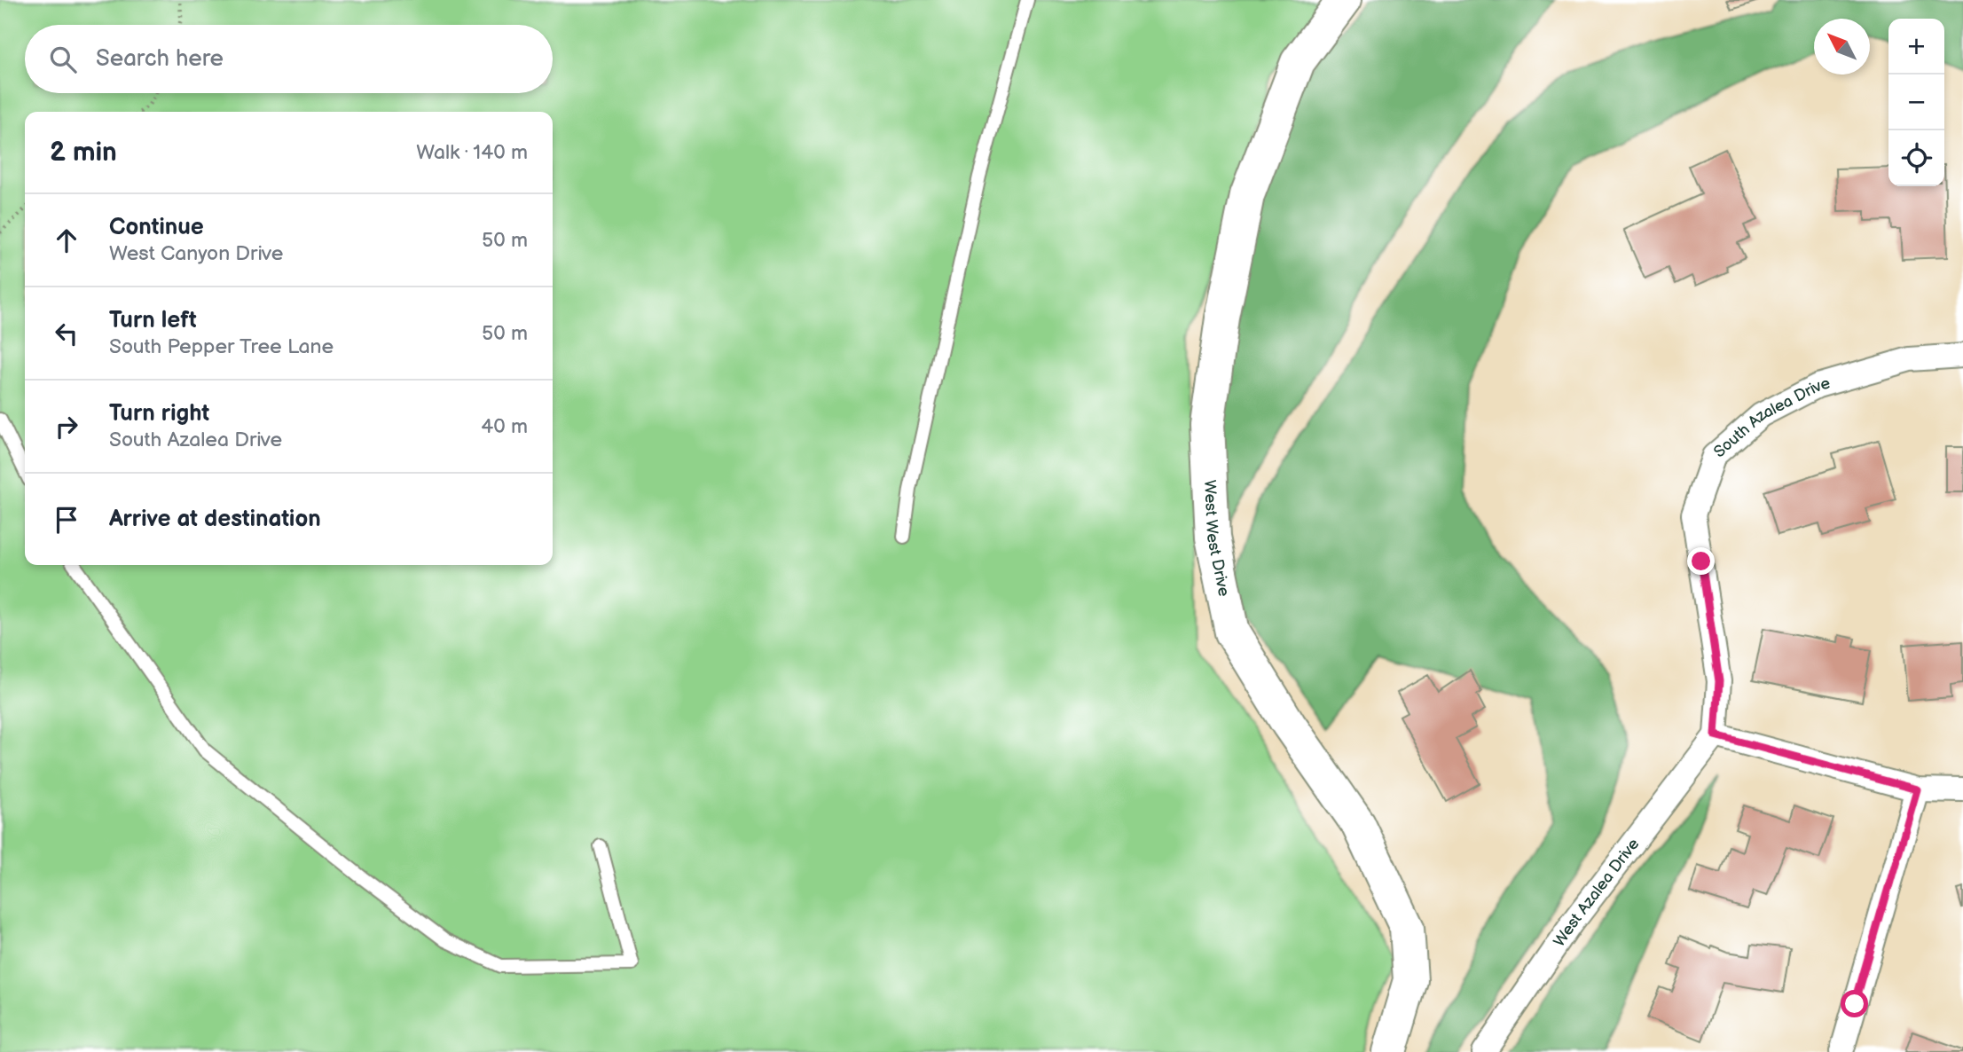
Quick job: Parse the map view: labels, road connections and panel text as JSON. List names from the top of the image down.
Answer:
{
  "streets": {
    "street": ["South Azalea Drive", "West West Drive", "West Azalea Drive"]
  },
  "crossings": [
    ["South Azalea Drive", "West Azalea Drive"]
  ],
  "north": "top left",
  "page": {
    "map_buttons": ["+", "−"],
    "search": "Search here",
    "heading": ["2 min", "Walk · 140 m"],
    "list": [
      ["Continue", "West Canyon Drive", "50 m"],
      ["Turn left", "South Pepper Tree Lane", "50 m"],
      ["Turn right", "South Azalea Drive", "40 m"],
      "Arrive at destination"
    ]
  }
}
